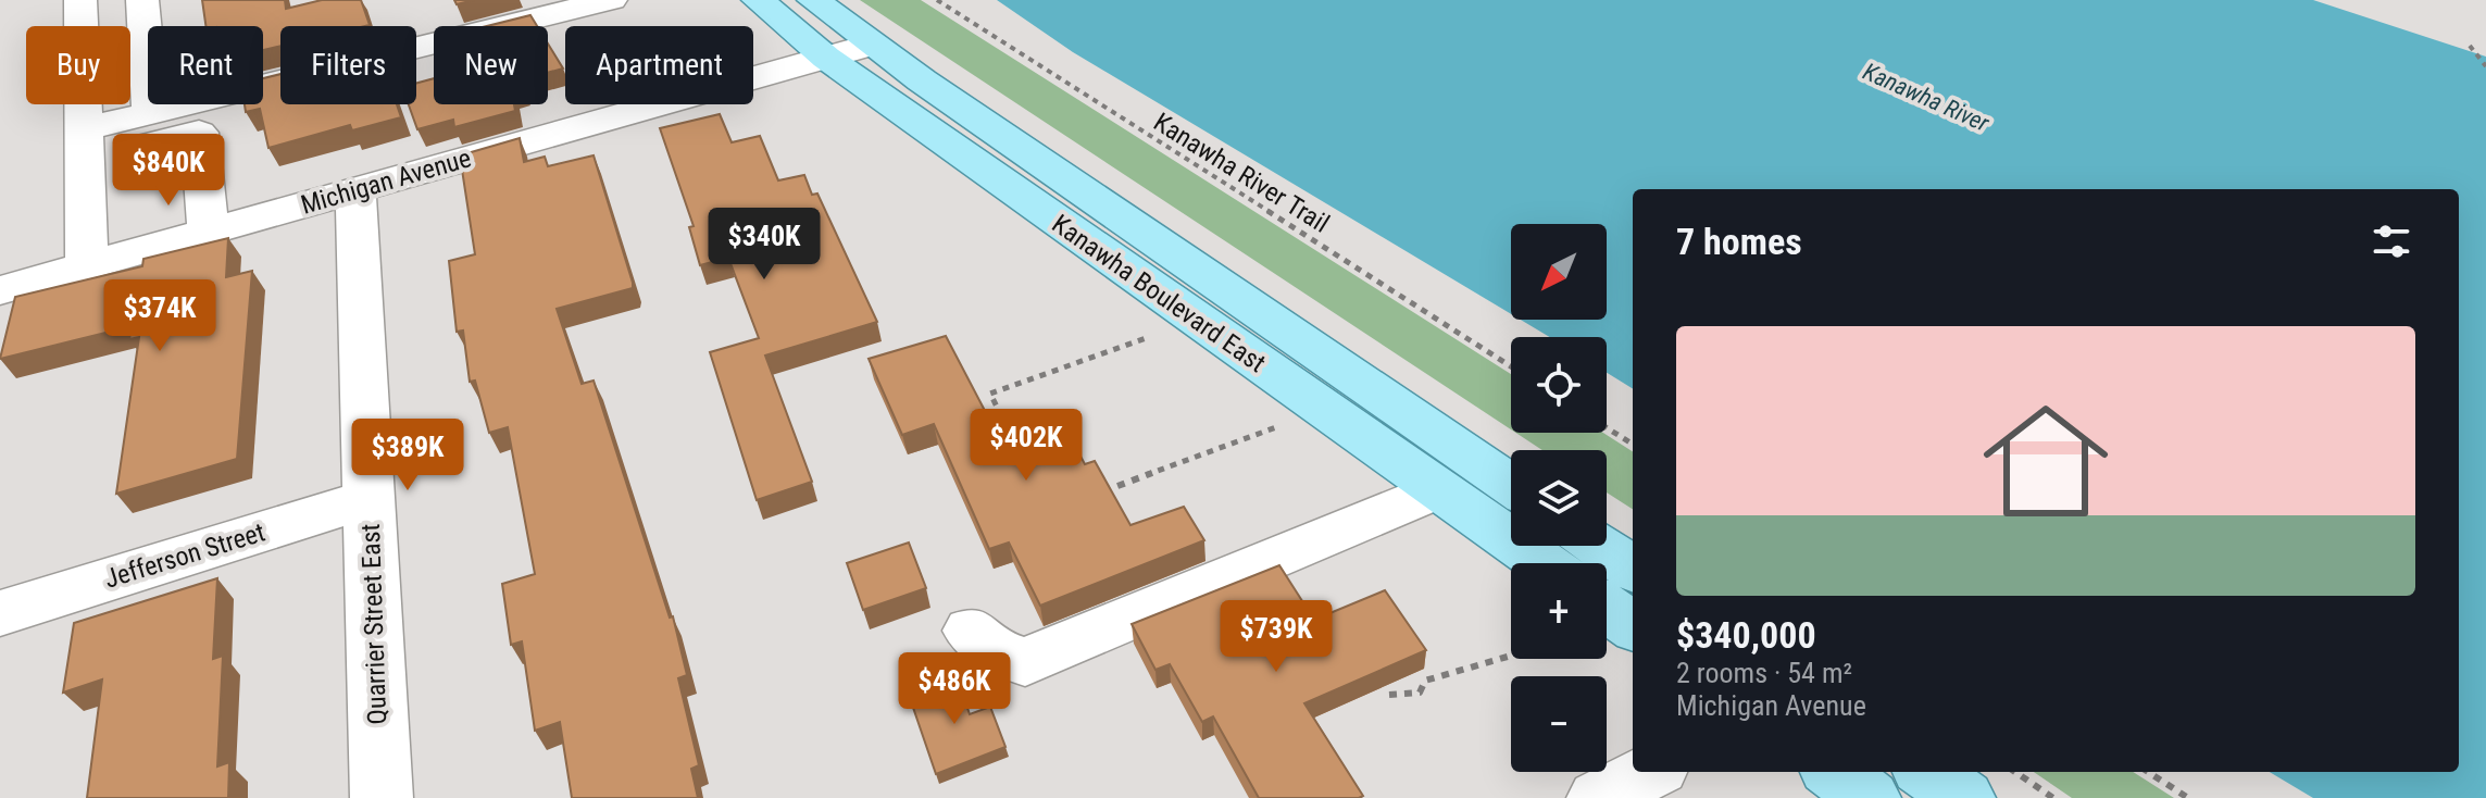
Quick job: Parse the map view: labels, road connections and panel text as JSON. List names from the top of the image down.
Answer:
{
  "streets": {
    "main road": ["Kanawha Boulevard East"],
    "street": ["Michigan Avenue", "Jefferson Street", "Quarrier Street East"],
    "path": ["Kanawha River Trail"]
  },
  "crossings": [
    ["Michigan Avenue", "Kanawha Boulevard East"],
    ["Michigan Avenue", "Quarrier Street East"],
    ["Jefferson Street", "Quarrier Street East"]
  ],
  "water": ["Kanawha River"],
  "north": "bottom left",
  "page": {
    "chip": [
      "Buy",
      "Rent",
      "Filters",
      "New",
      "Apartment"
    ],
    "price": [
      "$840K",
      "$340K",
      "$374K",
      "$402K",
      "$389K",
      "$739K",
      "$486K"
    ],
    "heading": "7 homes",
    "map_buttons": ["+", "−"],
    "list": [
      {
        "name": "$340,000",
        "note": "2 rooms · 54 m² · Michigan Avenue"
      }
    ]
  }
}
